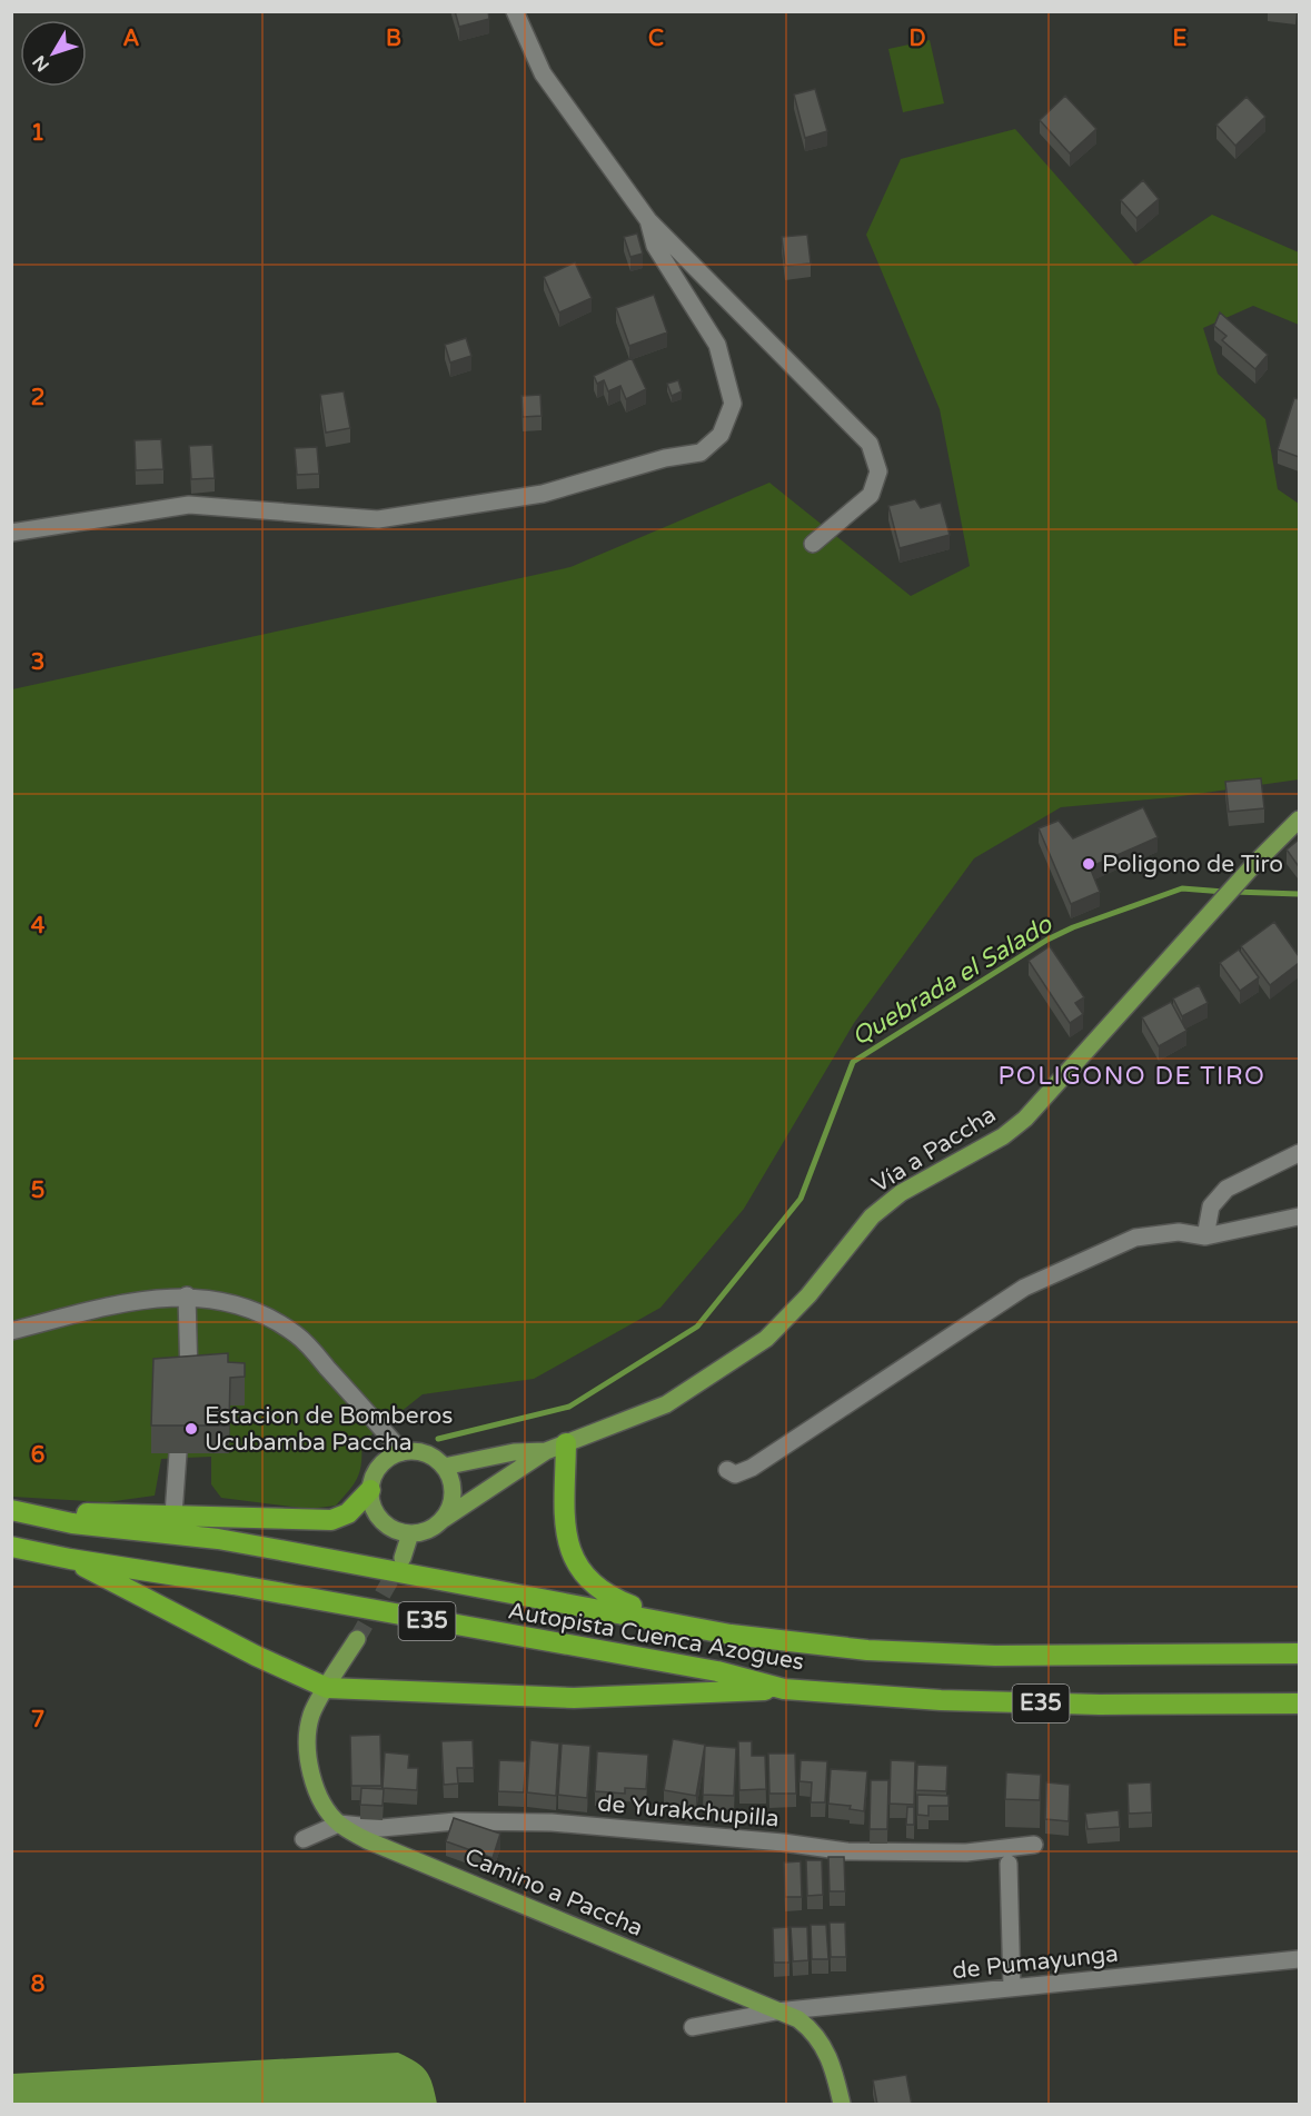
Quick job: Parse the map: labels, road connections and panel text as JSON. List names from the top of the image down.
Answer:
{
  "streets": {
    "highway": ["E35", "Autopista Cuenca Azogues"],
    "main road": ["Vía a Paccha", "Camino a Paccha"],
    "street": ["de Yurakchupilla", "de Pumayunga"]
  },
  "crossings": [
    ["de Yurakchupilla", "Camino a Paccha"],
    ["Camino a Paccha", "de Pumayunga"]
  ],
  "districts": ["POLIGONO DE TIRO"],
  "water": ["Quebrada el Salado"],
  "places": ["Poligono de Tiro", "Estacion de Bomberos Ucubamba Paccha"],
  "north": "bottom left",
  "grid": {
    "columns": [
      "A",
      "B",
      "C",
      "D",
      "E"
    ],
    "rows": [
      "1",
      "2",
      "3",
      "4",
      "5",
      "6",
      "7",
      "8"
    ]
  }
}
